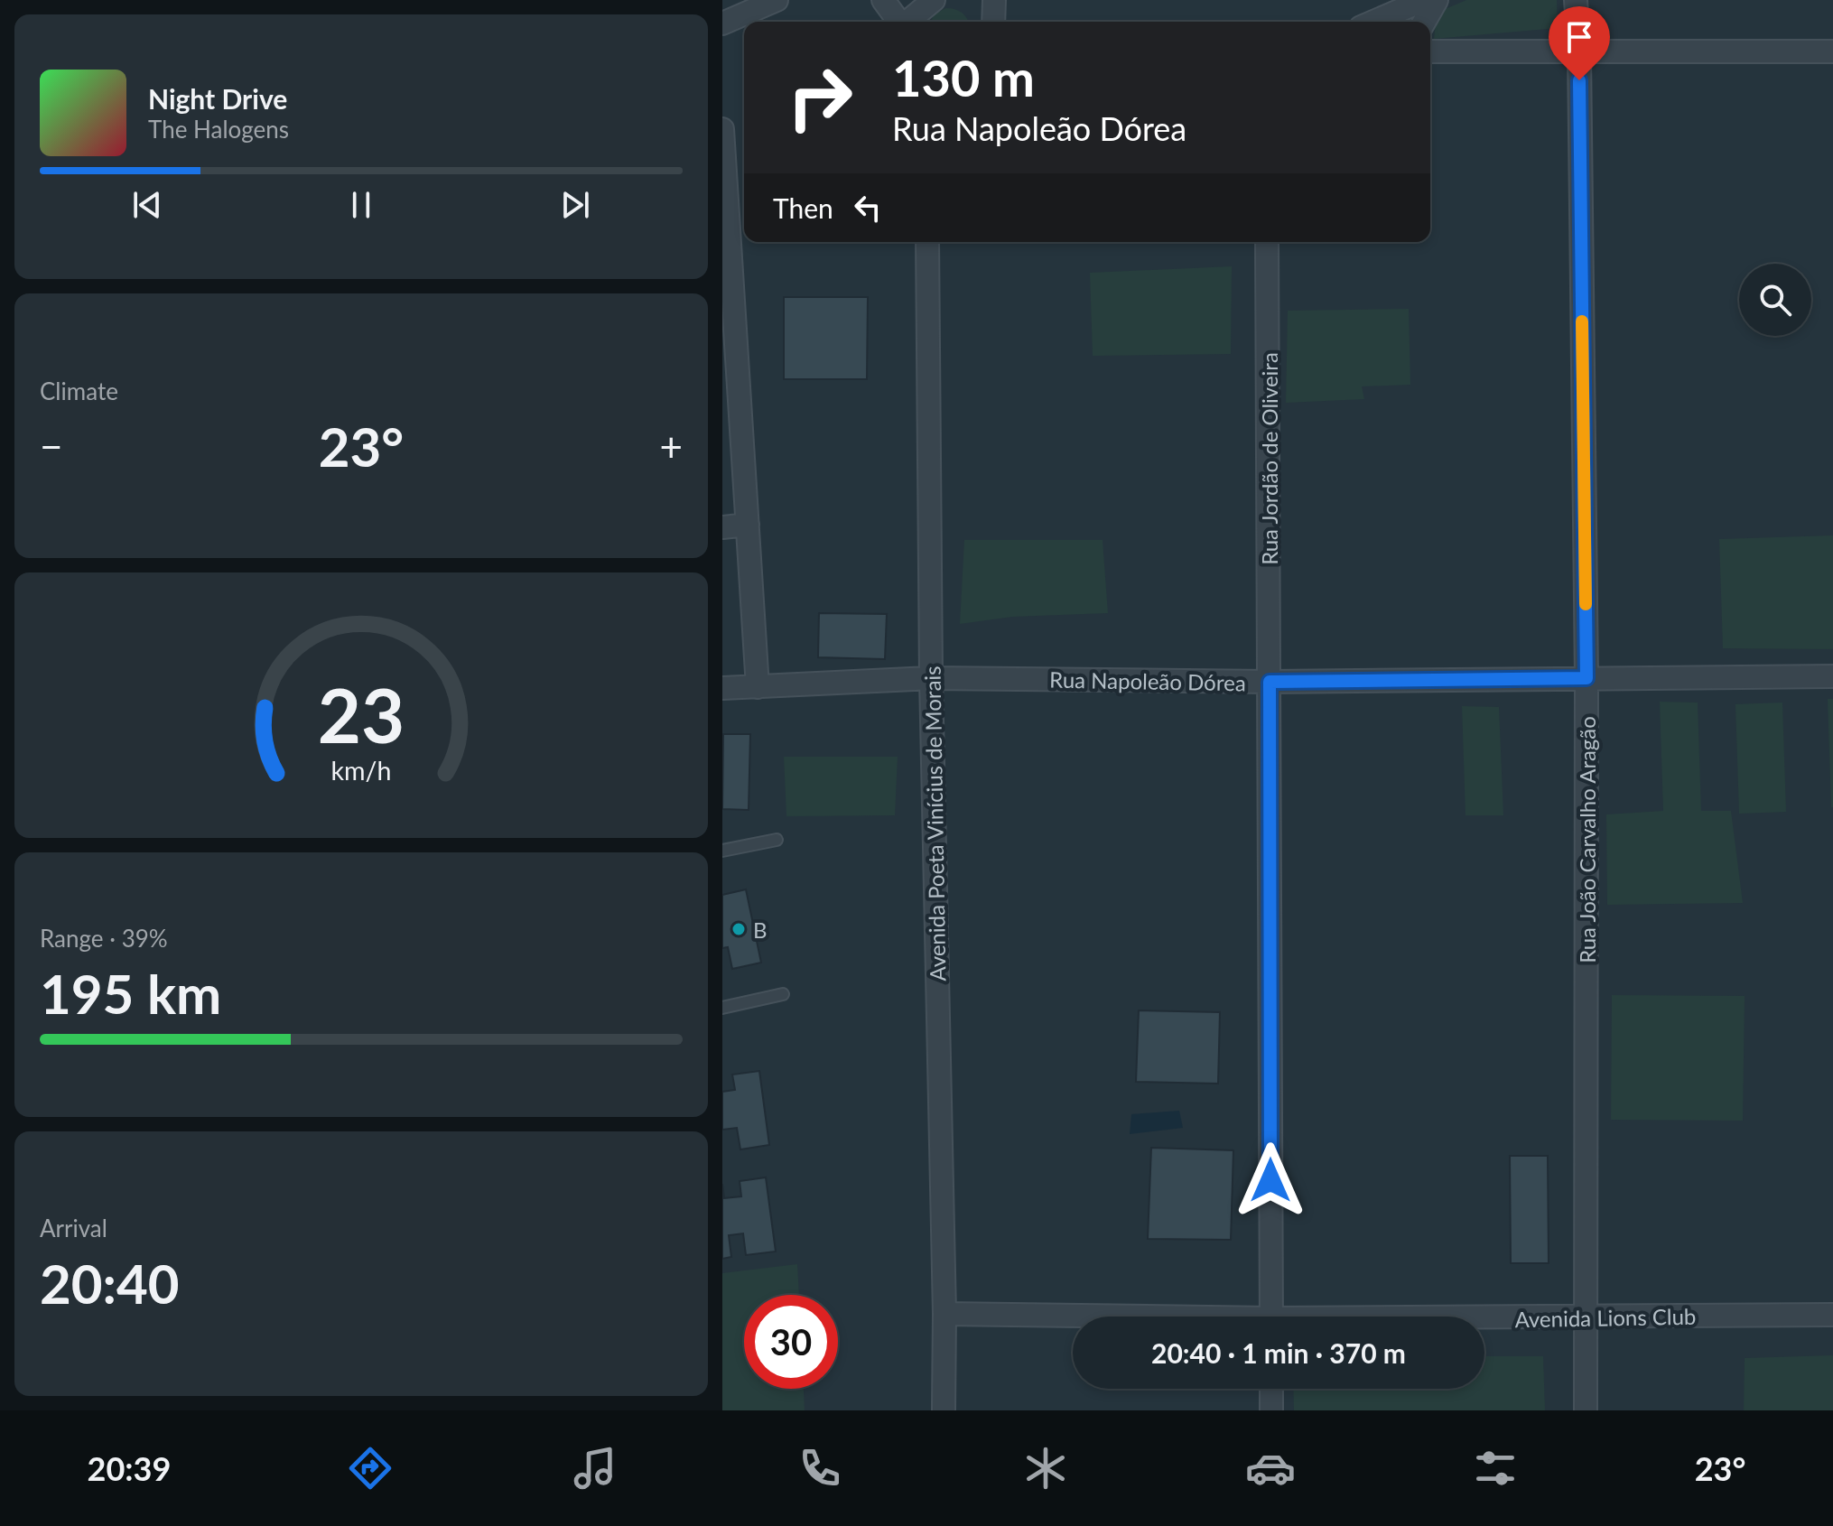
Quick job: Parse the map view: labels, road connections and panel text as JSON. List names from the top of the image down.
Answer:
{
  "streets": {
    "street": [
      "Rua Jordão de Oliveira",
      "Rua Napoleão Dórea",
      "Avenida Poeta Vinícius de Morais",
      "Rua João Carvalho Aragão",
      "Avenida Lions Club"
    ]
  },
  "crossings": [
    ["Rua Jordão de Oliveira", "Rua Napoleão Dórea"],
    ["Rua Napoleão Dórea", "Avenida Poeta Vinícius de Morais"],
    ["Rua Napoleão Dórea", "Rua João Carvalho Aragão"],
    ["Avenida Poeta Vinícius de Morais", "Avenida Lions Club"],
    ["Rua João Carvalho Aragão", "Avenida Lions Club"]
  ],
  "places": ["B"],
  "page": {
    "turn": ["130 m", "Rua Napoleão Dórea"],
    "song": ["Night Drive", "The Halogens"],
    "then": "Then",
    "tile": [
      "Climate",
      ["Range · 39%", "195 km"],
      ["Arrival", "20:40"]
    ],
    "heat": ["−", "23°", "+"],
    "limit": "30",
    "trip": "20:40 · 1 min · 370 m",
    "tabs": ["20:39", "23°"],
    "gauge": ["23", "km/h"]
  }
}
